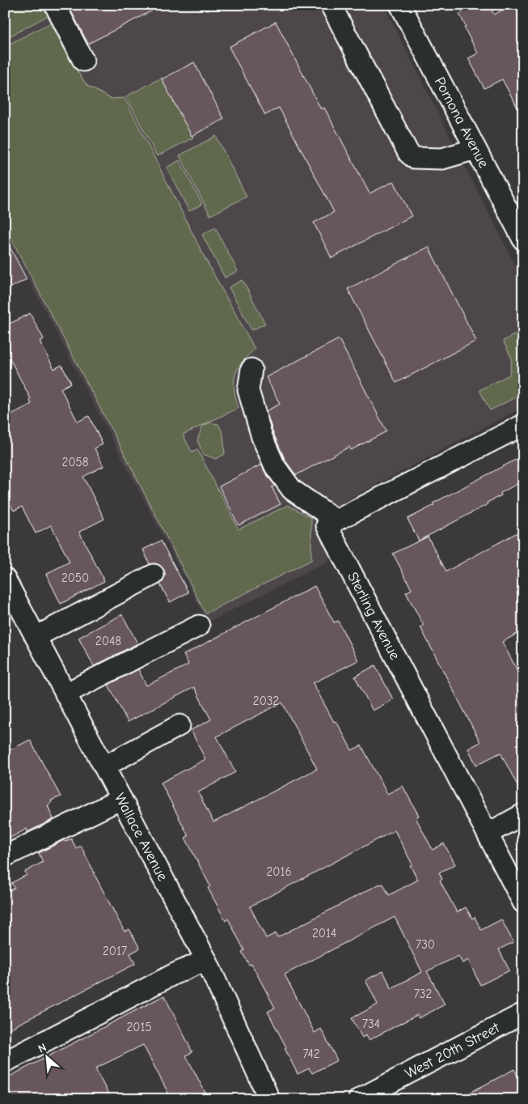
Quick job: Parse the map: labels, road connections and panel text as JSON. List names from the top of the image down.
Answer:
{
  "streets": {
    "street": [
      "Pomona Avenue",
      "Sterling Avenue",
      "Wallace Avenue",
      "West 20th Street"
    ]
  },
  "house_numbers": [
    "2058",
    "2050",
    "2048",
    "2032",
    "2016",
    "2014",
    "730",
    "2017",
    "732",
    "734",
    "2015",
    "742"
  ],
  "north": "top left"
}
